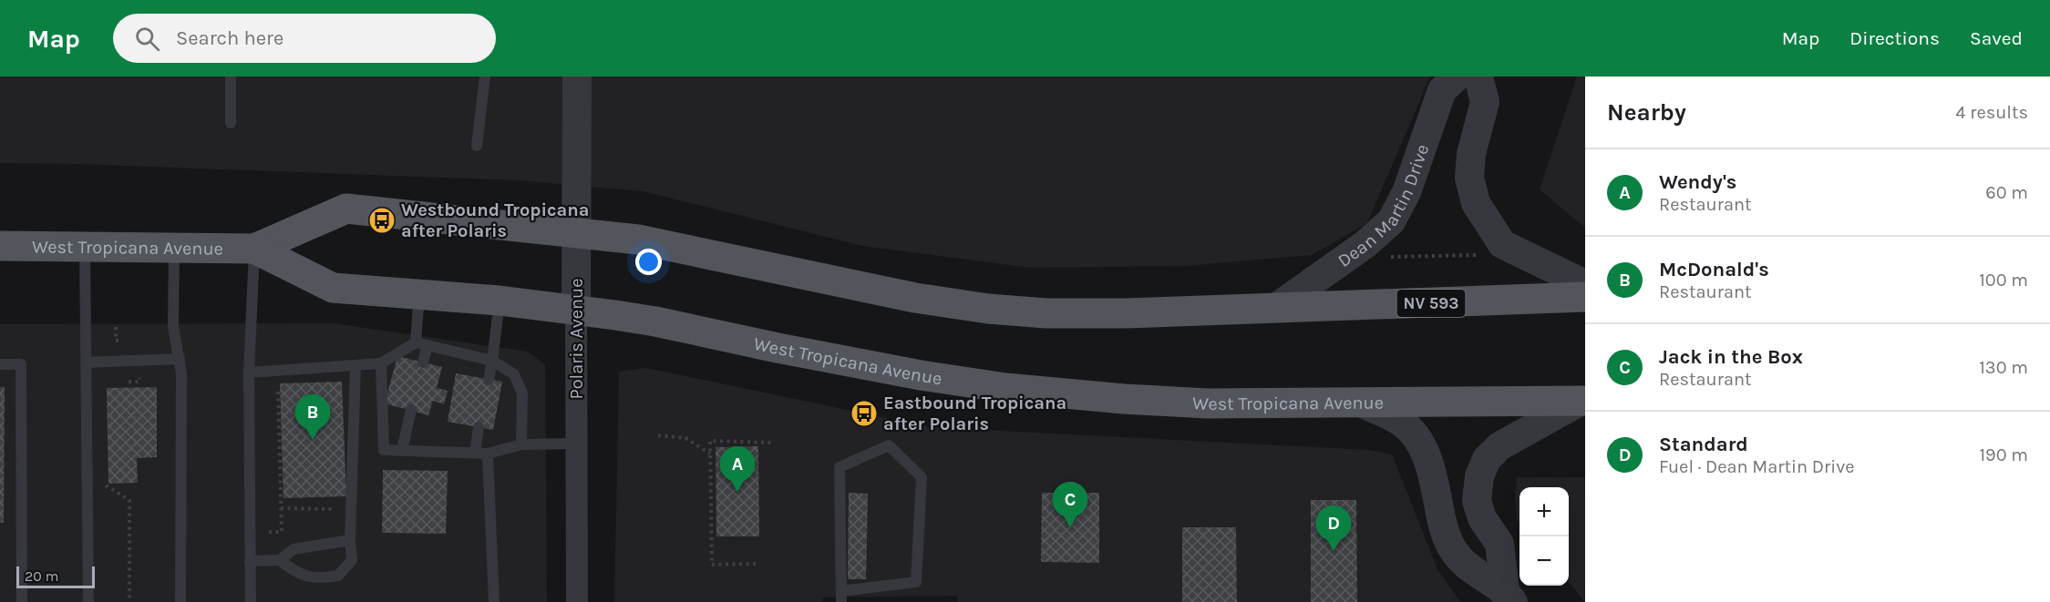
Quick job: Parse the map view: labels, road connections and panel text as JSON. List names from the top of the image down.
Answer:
{
  "streets": {
    "main road": ["West Tropicana Avenue", "NV 593"],
    "street": ["Dean Martin Drive", "Polaris Avenue"]
  },
  "crossings": [
    ["Dean Martin Drive", "West Tropicana Avenue"],
    ["West Tropicana Avenue", "Polaris Avenue"]
  ],
  "places": {
    "bus stop": ["Westbound Tropicana after Polaris", "Eastbound Tropicana after Polaris"]
  },
  "scale_bar": "20 m",
  "page": {
    "header": "Map",
    "search": "Search here",
    "nav": ["Map", "Directions", "Saved"],
    "heading": ["Nearby", "4 results"],
    "list": [
      {
        "mark": "A",
        "name": "Wendy's",
        "note": "Restaurant",
        "value": "60 m"
      },
      {
        "mark": "B",
        "name": "McDonald's",
        "note": "Restaurant",
        "value": "100 m"
      },
      {
        "mark": "C",
        "name": "Jack in the Box",
        "note": "Restaurant",
        "value": "130 m"
      },
      {
        "mark": "D",
        "name": "Standard",
        "note": "Fuel · Dean Martin Drive",
        "value": "190 m"
      }
    ],
    "pins": [
      "B",
      "A",
      "C",
      "D"
    ],
    "map_buttons": ["+", "−"],
    "scale": "20 m"
  }
}
